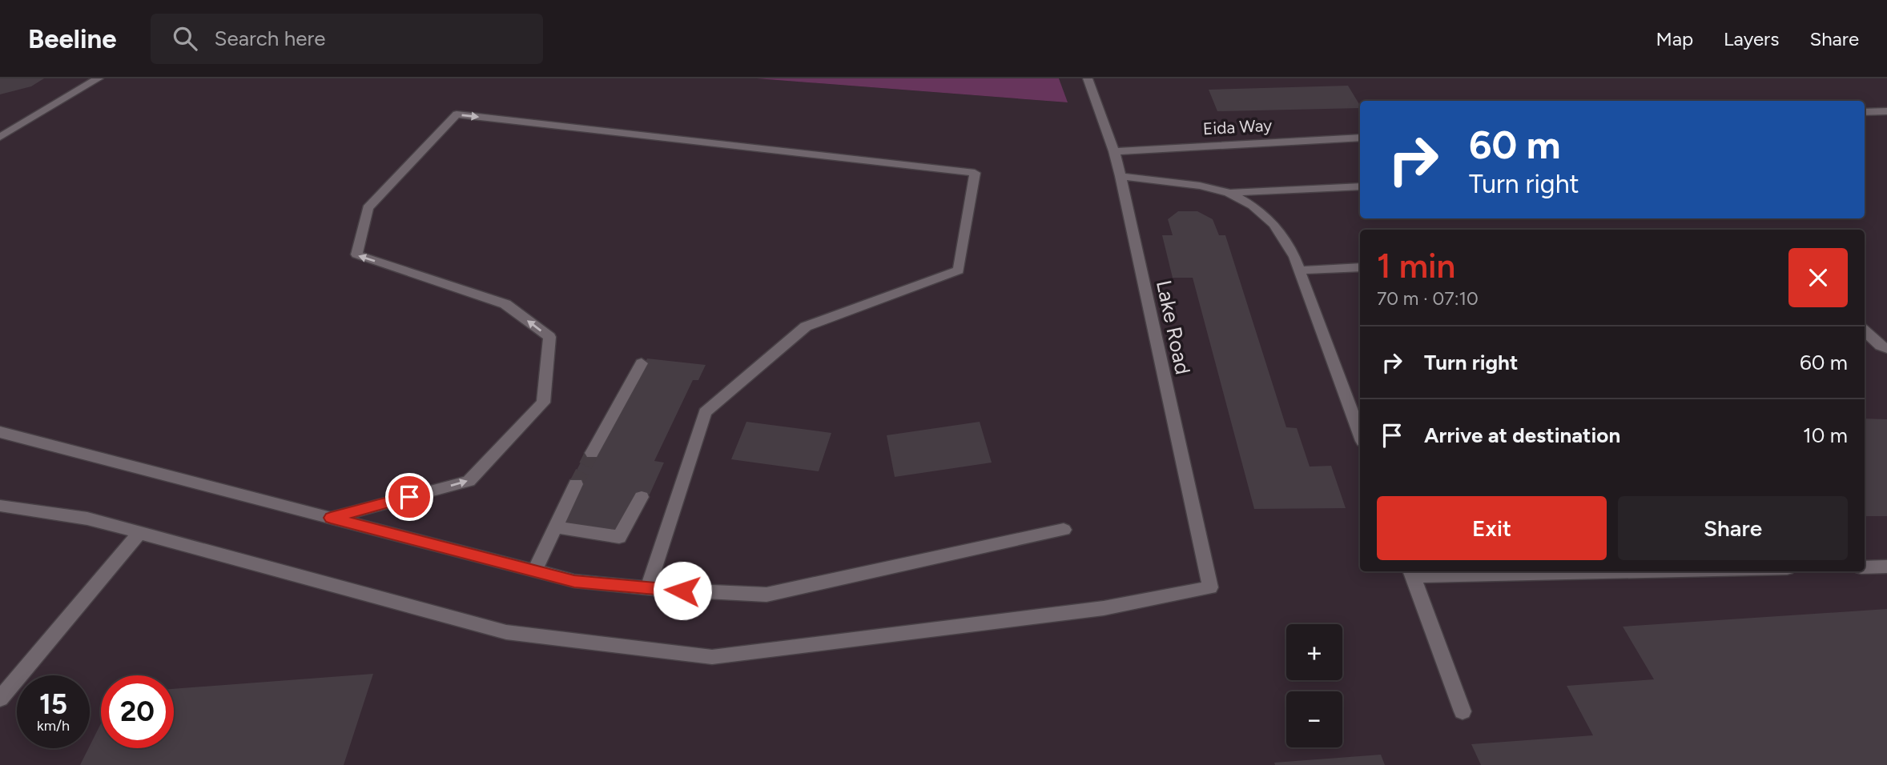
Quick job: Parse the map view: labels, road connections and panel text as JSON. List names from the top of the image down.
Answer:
{
  "streets": {
    "street": ["Eida Way", "Lake Road"]
  },
  "crossings": [
    ["Eida Way", "Lake Road"]
  ],
  "page": {
    "header": "Beeline",
    "search": "Search here",
    "nav": ["Map", "Layers", "Share"],
    "turn": ["60 m", "Turn right"],
    "heading": ["1 min", "70 m · 07:10"],
    "list": [
      {
        "name": "Turn right",
        "value": "60 m"
      },
      {
        "name": "Arrive at destination",
        "value": "10 m"
      }
    ],
    "buttons": ["Exit", "Share"],
    "map_buttons": ["+", "−"],
    "speed": "15 km/h",
    "limit": "20"
  }
}
